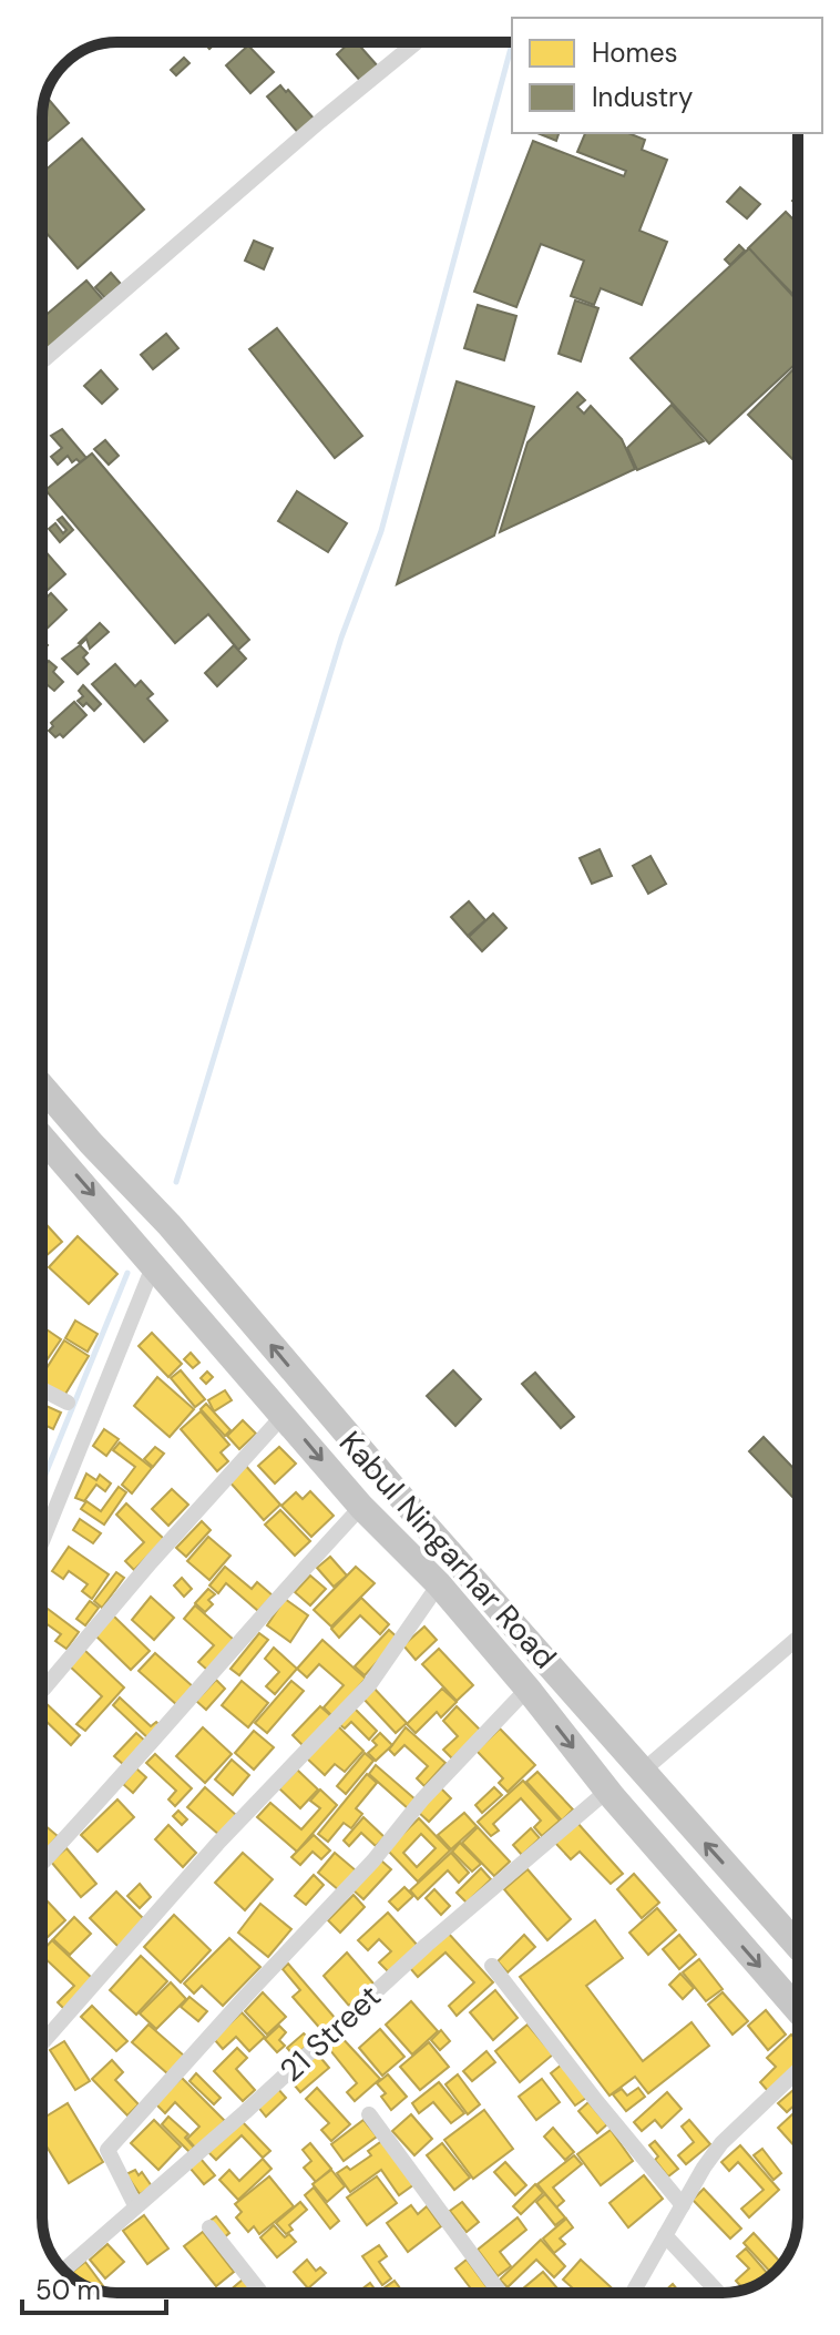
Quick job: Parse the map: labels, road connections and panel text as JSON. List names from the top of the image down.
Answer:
{
  "streets": {
    "highway": ["Kabul Ningarhar Road"],
    "street": ["21 Street"]
  },
  "crossings": [
    ["Kabul Ningarhar Road", "21 Street"]
  ],
  "legend": ["Homes", "Industry"],
  "scale_bar": "50 m"
}
